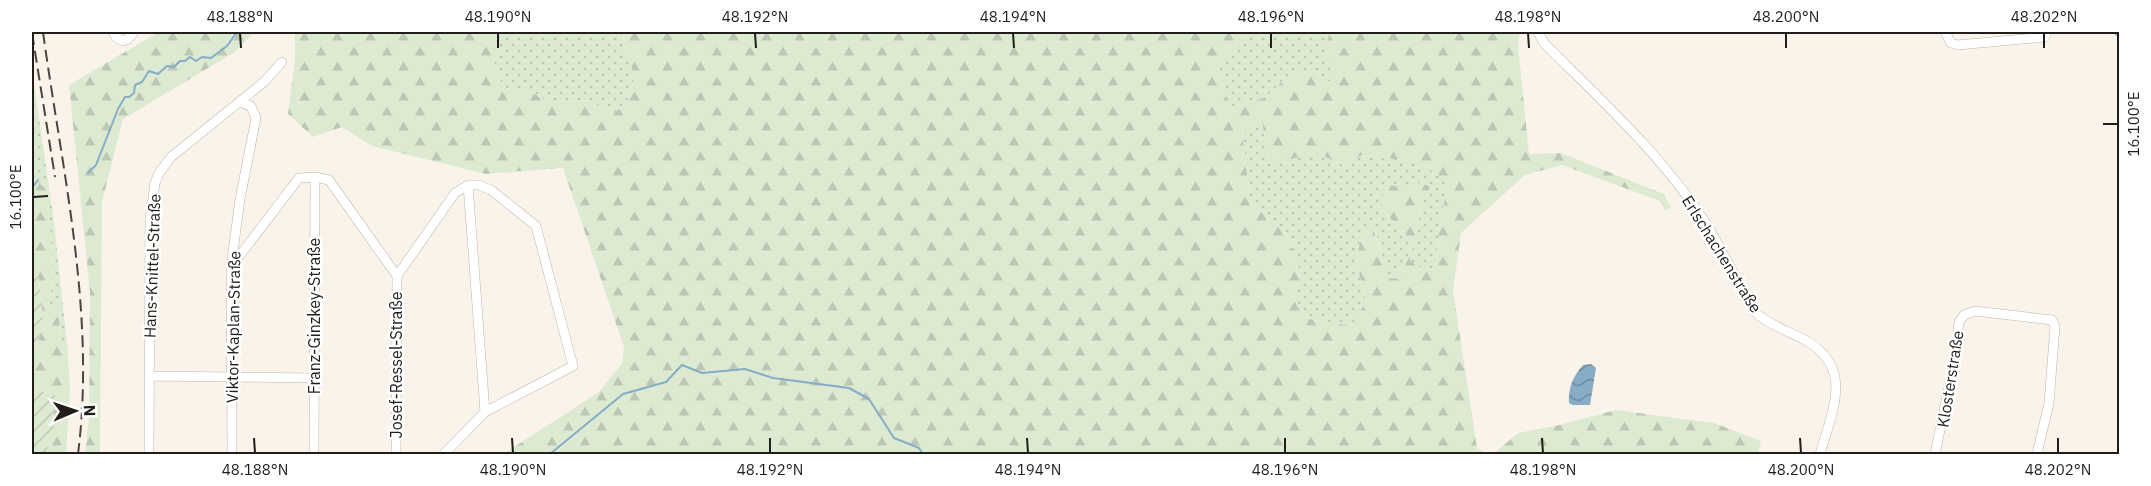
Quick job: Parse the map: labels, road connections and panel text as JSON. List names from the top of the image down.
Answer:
{
  "streets": {
    "street": [
      "Erlschachenstraße",
      "Hans-Knittel-Straße",
      "Franz-Ginzkey-Straße",
      "Viktor-Kaplan-Straße",
      "Josef-Ressel-Straße",
      "Klosterstraße"
    ]
  },
  "crossings": [
    ["Hans-Knittel-Straße", "Viktor-Kaplan-Straße"]
  ],
  "north": "right",
  "coordinates": [
    "48.188°N",
    "48.190°N",
    "48.192°N",
    "48.194°N",
    "48.196°N",
    "48.198°N",
    "48.200°N",
    "48.202°N",
    "16.100°E"
  ]
}
